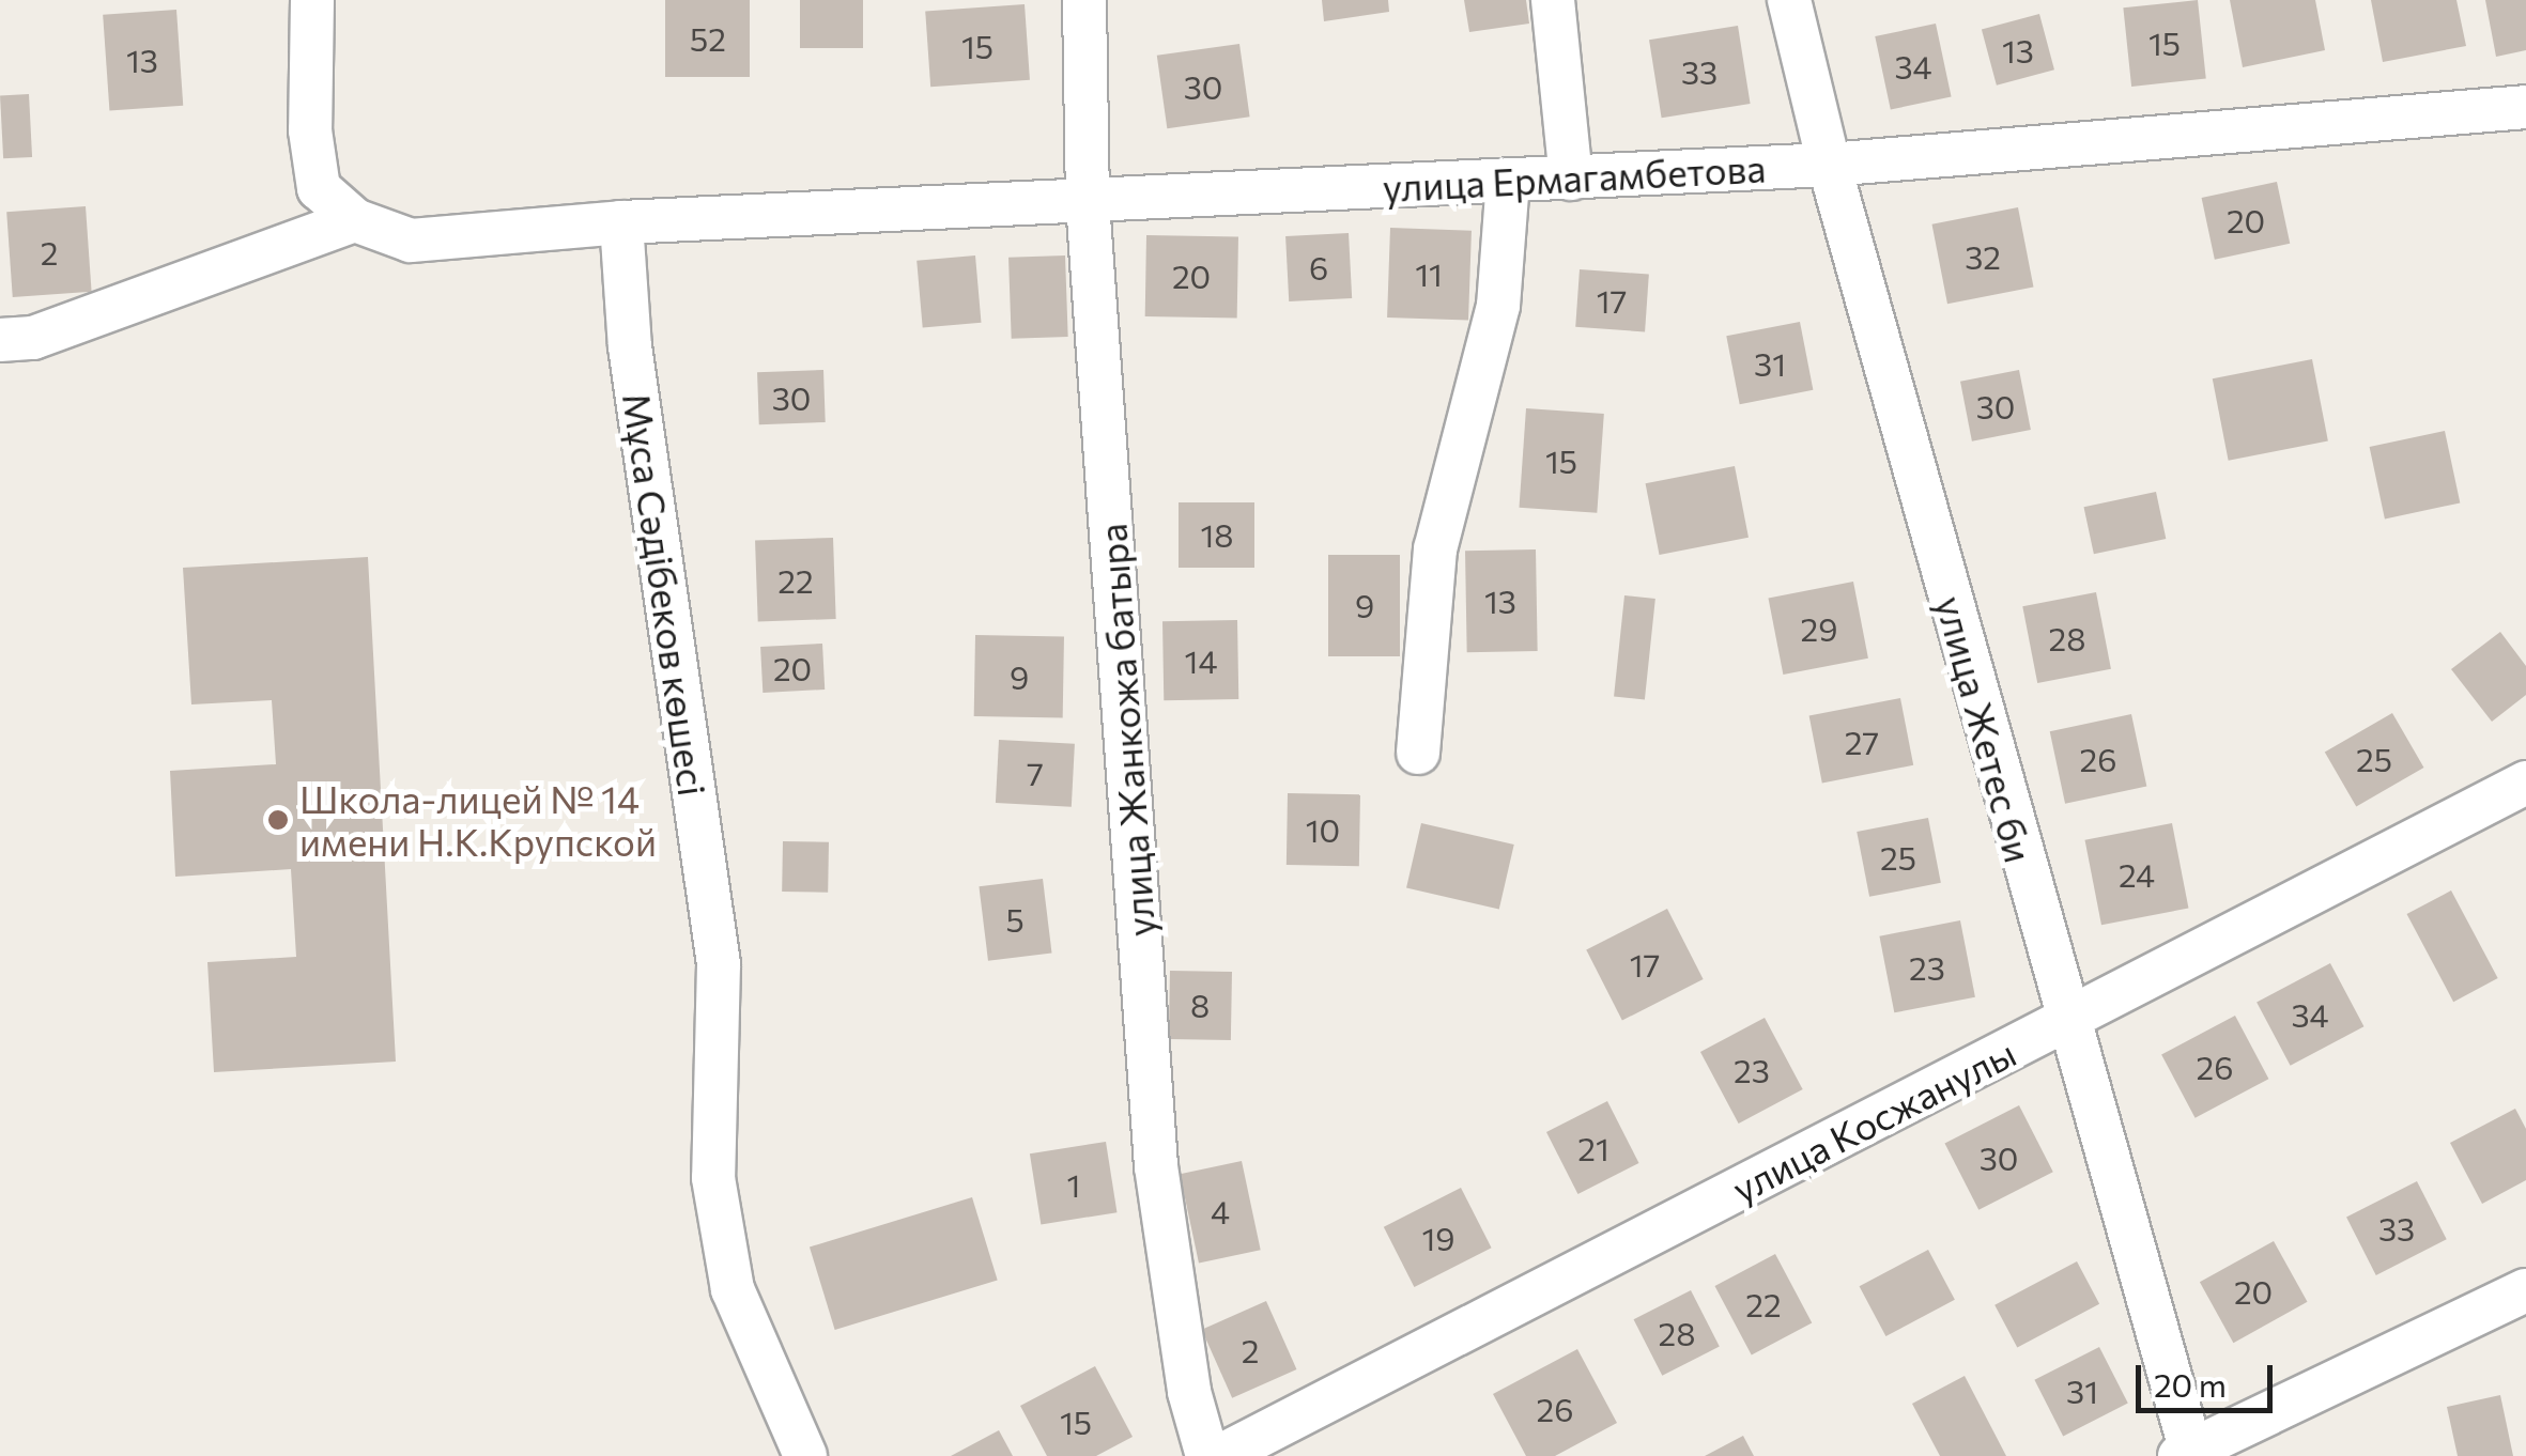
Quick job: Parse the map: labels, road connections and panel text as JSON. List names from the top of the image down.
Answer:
{
  "streets": {
    "street": [
      "улица Ермагамбетова",
      "Мұса Сәдібеков көшесі",
      "улица Жетес би",
      "улица Жанкожа батыра",
      "улица Косжанулы"
    ]
  },
  "crossings": [
    ["улица Ермагамбетова", "Мұса Сәдібеков көшесі"],
    ["улица Ермагамбетова", "улица Жетес би"],
    ["улица Ермагамбетова", "улица Жанкожа батыра"],
    ["улица Жетес би", "улица Косжанулы"]
  ],
  "places": ["Школа-лицей № 14 имени Н.К.Крупской"],
  "house_numbers": [
    "52",
    "15",
    "15",
    "13",
    "13",
    "34",
    "33",
    "30",
    "20",
    "2",
    "32",
    "6",
    "11",
    "20",
    "17",
    "31",
    "30",
    "30",
    "15",
    "18",
    "22",
    "13",
    "9",
    "29",
    "28",
    "14",
    "20",
    "9",
    "27",
    "26",
    "25",
    "7",
    "10",
    "25",
    "24",
    "5",
    "17",
    "23",
    "8",
    "34",
    "26",
    "23",
    "21",
    "30",
    "1",
    "4",
    "33",
    "19",
    "20",
    "22",
    "28",
    "2",
    "31",
    "26",
    "15"
  ],
  "scale_bar": "20 m"
}
